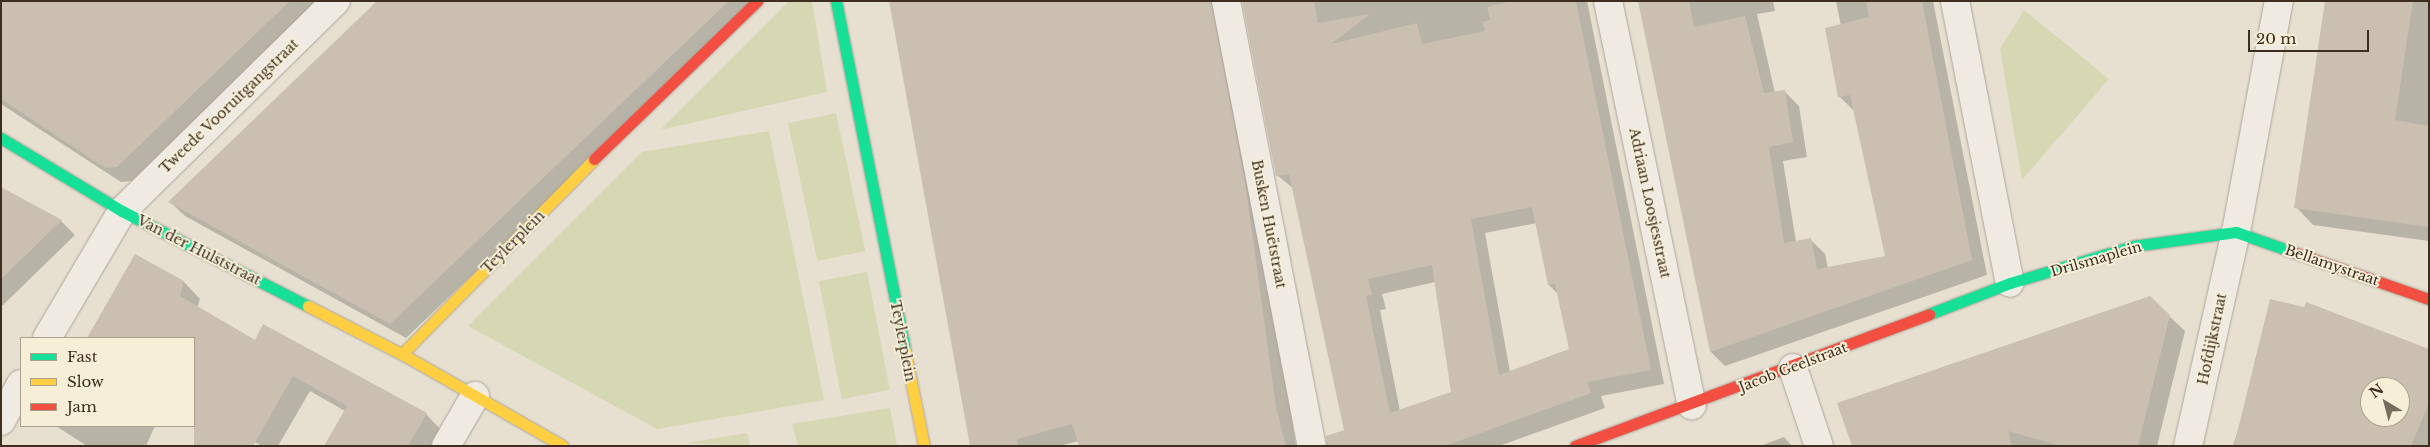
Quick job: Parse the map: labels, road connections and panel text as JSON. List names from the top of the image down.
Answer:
{
  "streets": {
    "street": [
      "Tweede Vooruitgangstraat",
      "Adriaan Loosjesstraat",
      "Busken Huëtstraat",
      "Teylerplein",
      "Van der Hulststraat",
      "Drilsmaplein",
      "Bellamystraat",
      "Hofdijkstraat",
      "Jacob Geelstraat"
    ]
  },
  "crossings": [
    ["Tweede Vooruitgangstraat", "Van der Hulststraat"],
    ["Adriaan Loosjesstraat", "Jacob Geelstraat"],
    ["Teylerplein", "Van der Hulststraat"],
    ["Drilsmaplein", "Bellamystraat"],
    ["Drilsmaplein", "Hofdijkstraat"],
    ["Drilsmaplein", "Jacob Geelstraat"],
    ["Bellamystraat", "Hofdijkstraat"]
  ],
  "legend": ["Fast", "Slow", "Jam"],
  "scale_bar": "20 m",
  "north": "top left"
}
